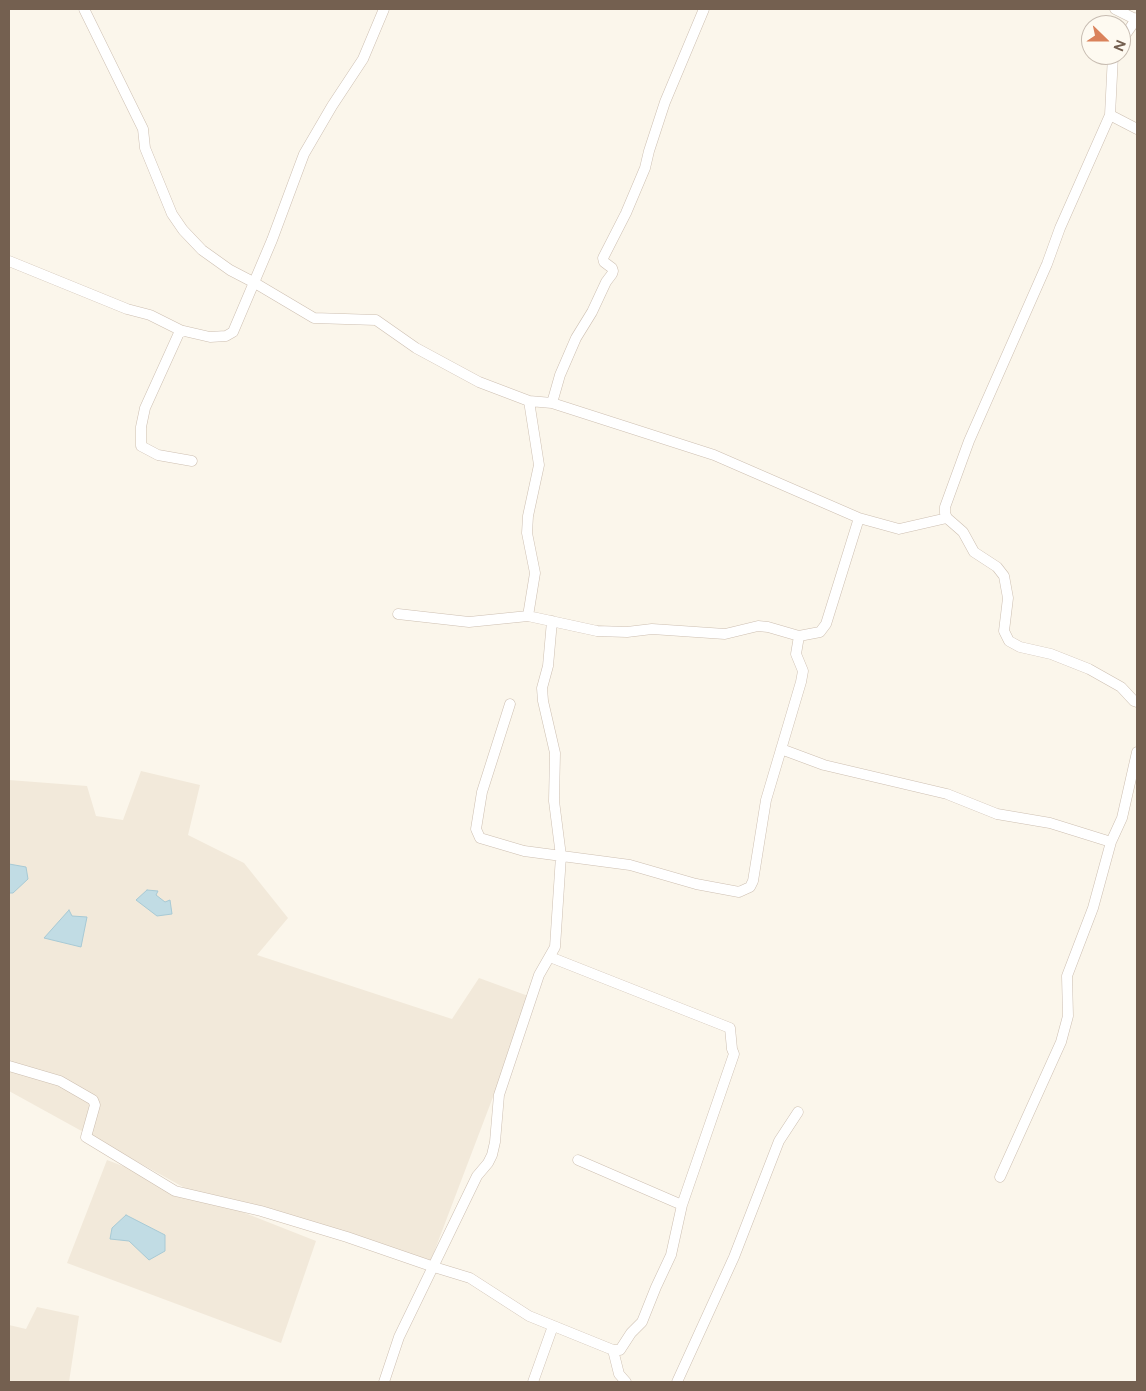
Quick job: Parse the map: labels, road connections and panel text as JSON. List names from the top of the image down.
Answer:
{
  "north": "right"
}
